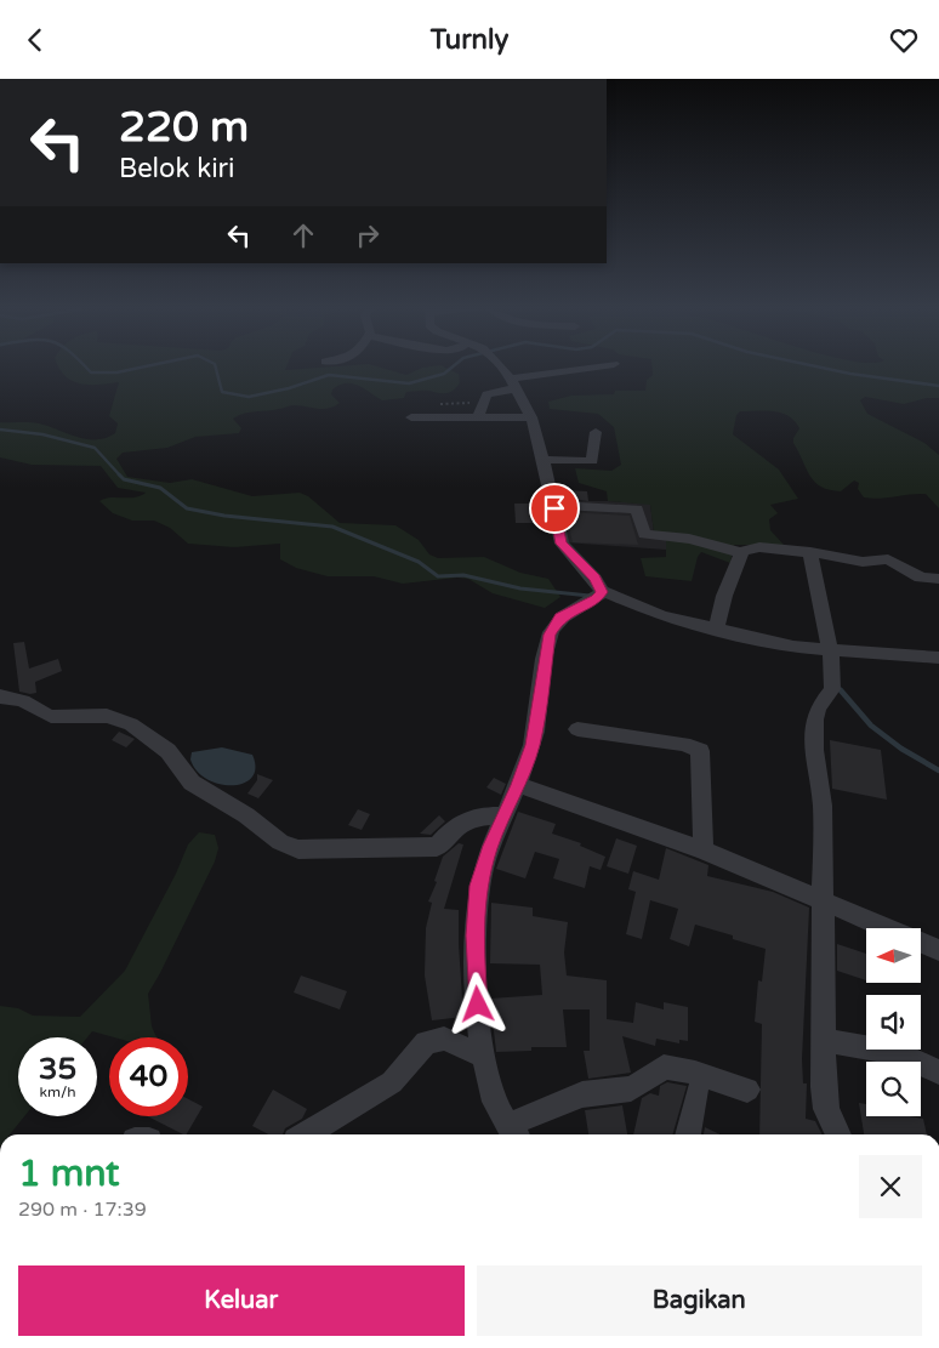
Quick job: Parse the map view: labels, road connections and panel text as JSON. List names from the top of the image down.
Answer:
{
  "north": "left",
  "page": {
    "header": "Turnly",
    "turn": ["220 m", "Belok kiri"],
    "speed": "35 km/h",
    "limit": "40",
    "heading": ["1 mnt", "290 m · 17:39"],
    "buttons": ["Keluar", "Bagikan"]
  }
}
